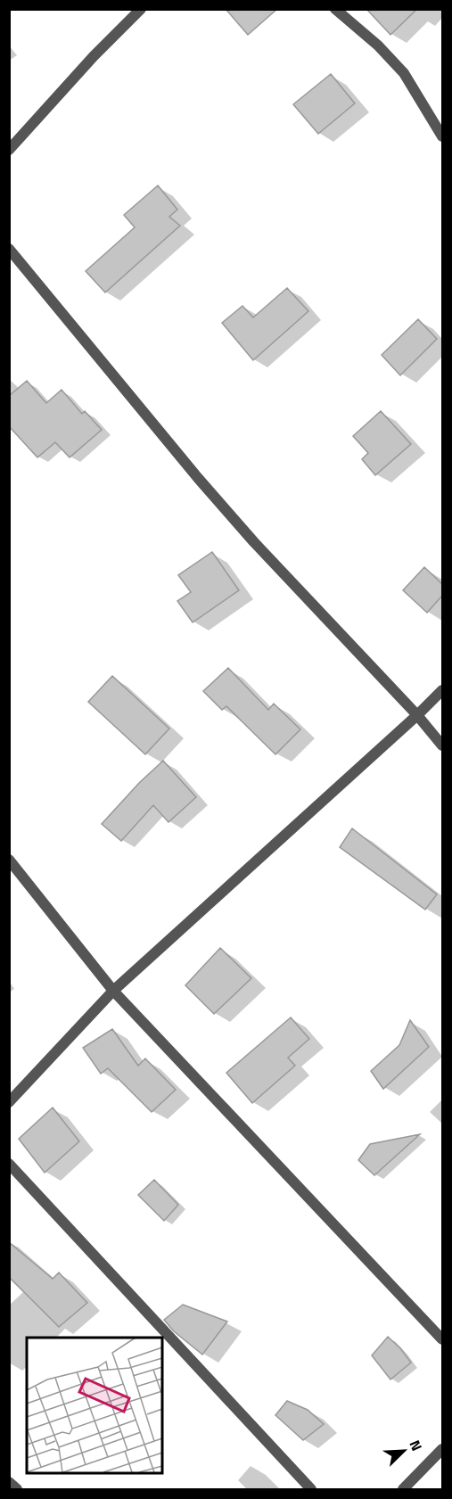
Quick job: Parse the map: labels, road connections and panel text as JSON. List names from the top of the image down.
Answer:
{
  "north": "top right"
}
